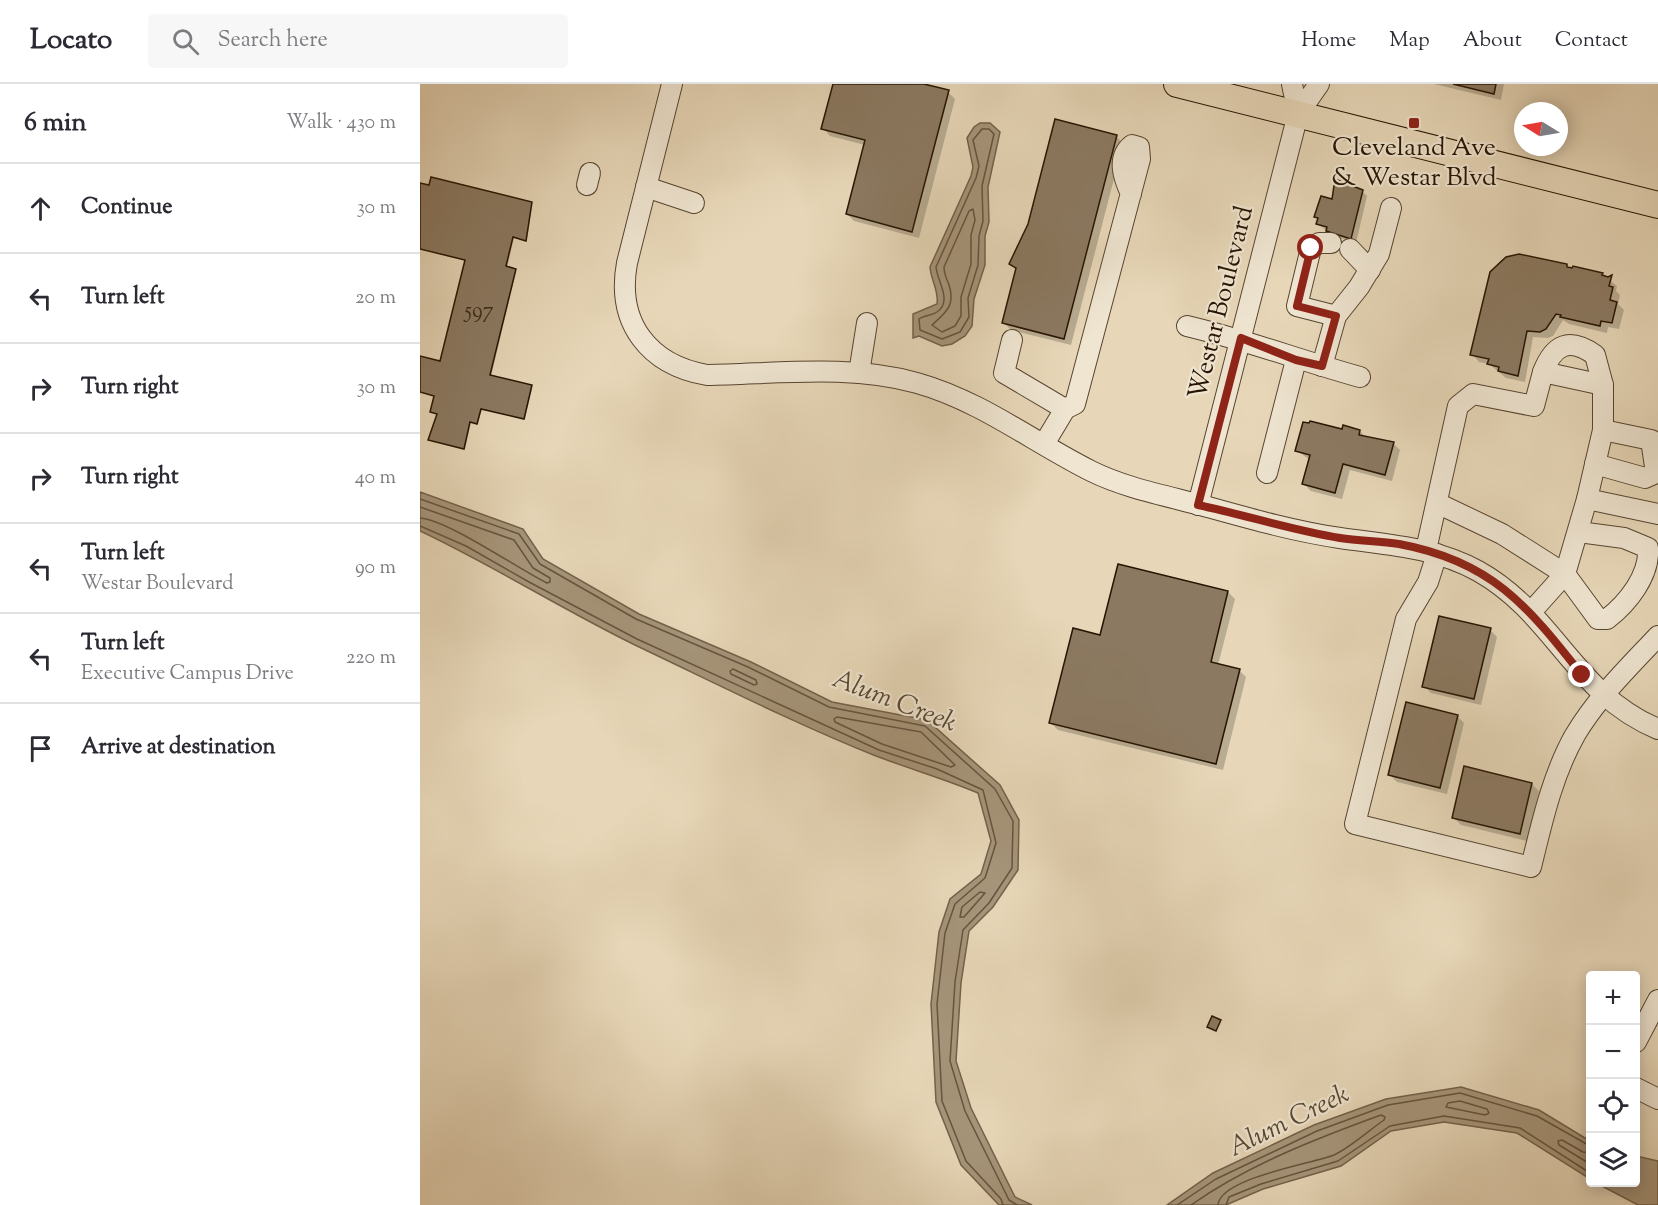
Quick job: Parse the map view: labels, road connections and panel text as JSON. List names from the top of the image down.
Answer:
{
  "streets": {
    "street": ["Westar Boulevard"]
  },
  "water": ["Alum Creek"],
  "places": {
    "transit": ["Cleveland Ave & Westar Blvd"]
  },
  "house_numbers": ["597"],
  "north": "left",
  "page": {
    "header": "Locato",
    "search": "Search here",
    "nav": [
      "Home",
      "Map",
      "About",
      "Contact"
    ],
    "heading": ["6 min", "Walk · 430 m"],
    "list": [
      ["Continue", "30 m"],
      ["Turn left", "20 m"],
      ["Turn right", "30 m"],
      ["Turn right", "40 m"],
      ["Turn left", "Westar Boulevard", "90 m"],
      ["Turn left", "Executive Campus Drive", "220 m"],
      "Arrive at destination"
    ],
    "map_buttons": ["+", "−"]
  }
}
